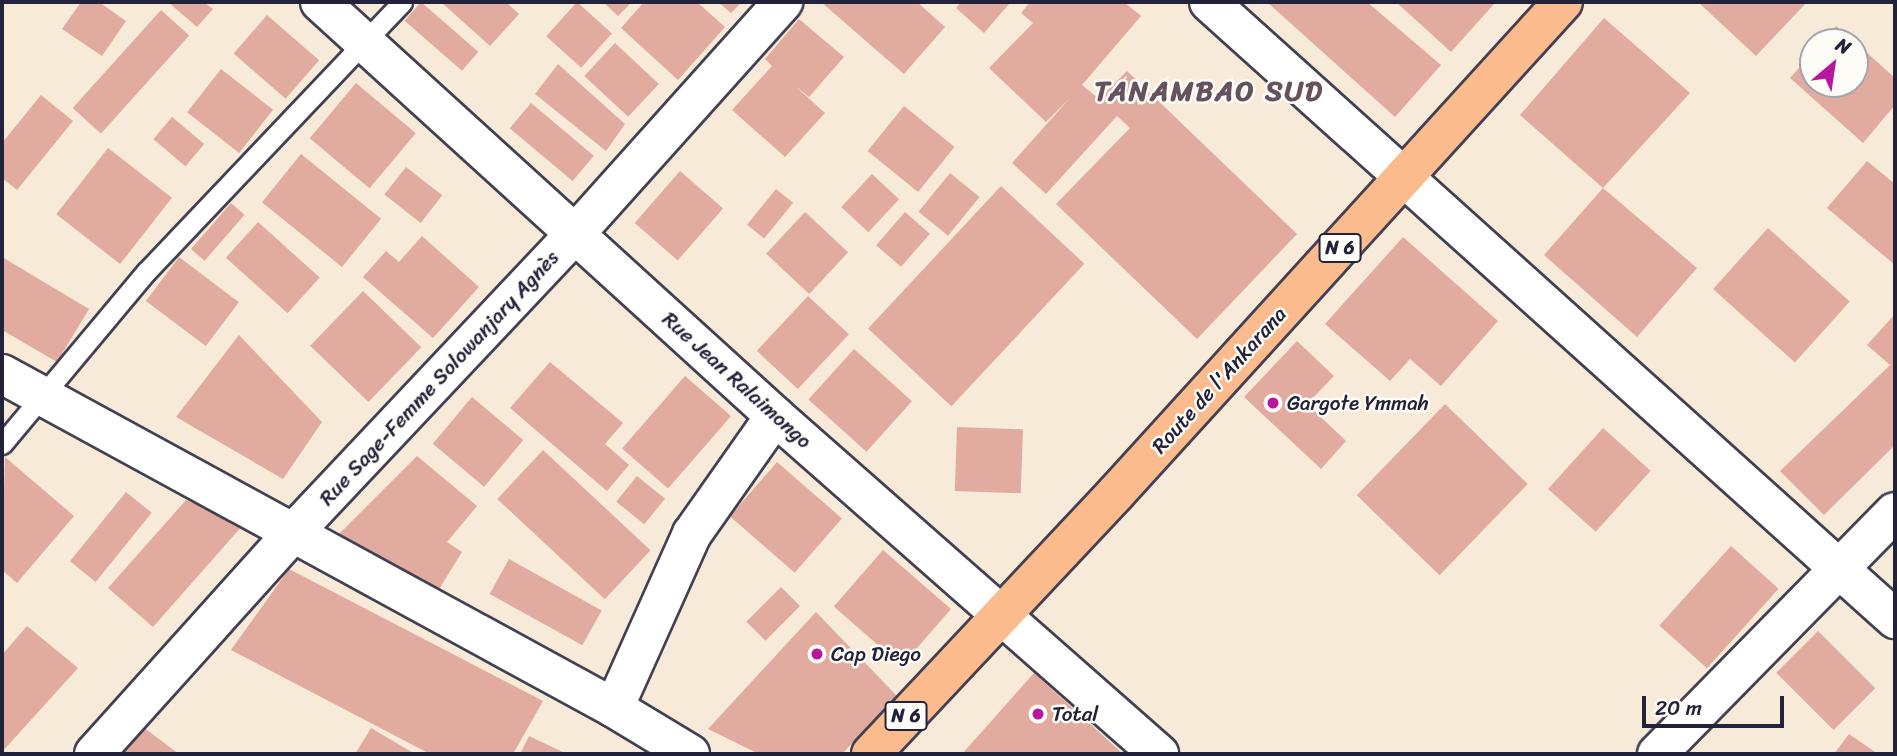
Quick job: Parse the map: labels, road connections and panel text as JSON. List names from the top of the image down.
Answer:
{
  "streets": {
    "main road": ["N 6", "Route de l'Ankarana"],
    "street": ["Rue Sage-Femme Solowanjary Agnès", "Rue Jean Ralaimongo"]
  },
  "crossings": [
    ["Rue Sage-Femme Solowanjary Agnès", "Rue Jean Ralaimongo"],
    ["Rue Jean Ralaimongo", "Route de l'Ankarana"]
  ],
  "districts": ["TANAMBAO SUD"],
  "places": ["Gargote Ymmah", "Cap Diego", "Total"],
  "scale_bar": "20 m",
  "north": "top right"
}
